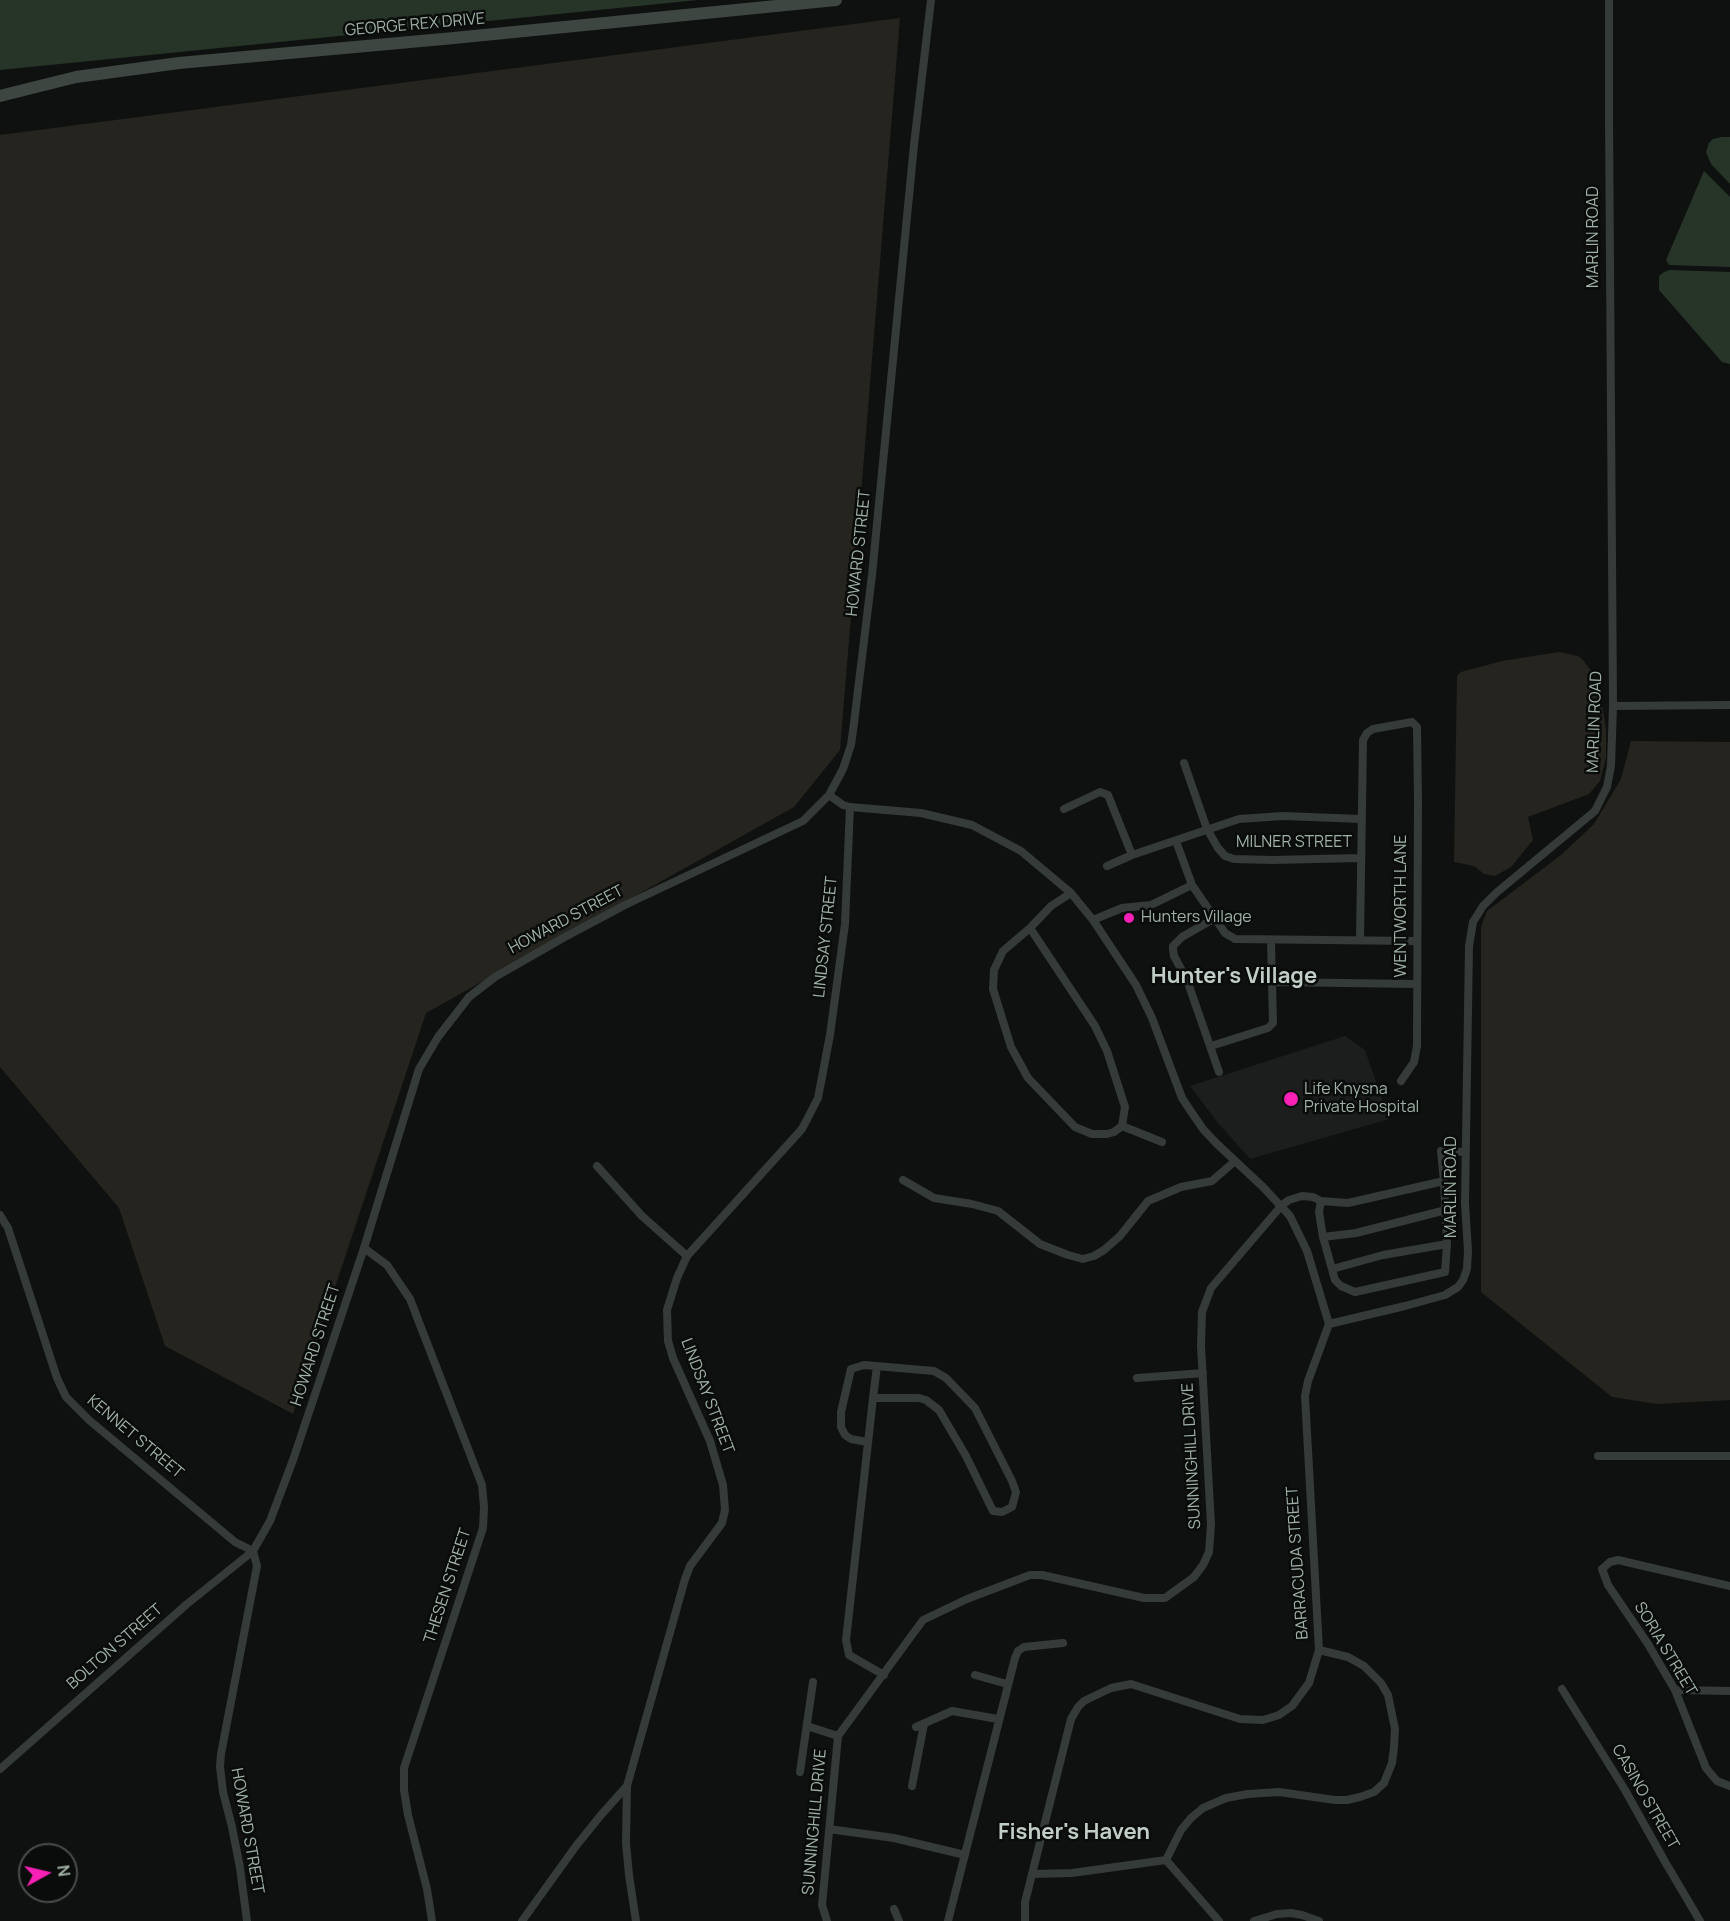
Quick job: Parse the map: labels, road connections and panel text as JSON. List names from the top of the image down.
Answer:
{
  "streets": {
    "street": [
      "GEORGE REX DRIVE",
      "MARLIN ROAD",
      "HOWARD STREET",
      "MILNER STREET",
      "WENTWORTH LANE",
      "LINDSAY STREET",
      "KENNET STREET",
      "SUNNINGHILL DRIVE",
      "BARRACUDA STREET",
      "THESEN STREET",
      "BOLTON STREET",
      "SORIA STREET",
      "CASINO STREET"
    ]
  },
  "crossings": [
    ["MARLIN ROAD", "BARRACUDA STREET"],
    ["HOWARD STREET", "KENNET STREET"],
    ["HOWARD STREET", "THESEN STREET"],
    ["HOWARD STREET", "BOLTON STREET"],
    ["KENNET STREET", "BOLTON STREET"]
  ],
  "districts": ["Hunter's Village", "Fisher's Haven"],
  "places": ["Hunters Village", "Life Knysna Private Hospital"],
  "north": "right"
}
